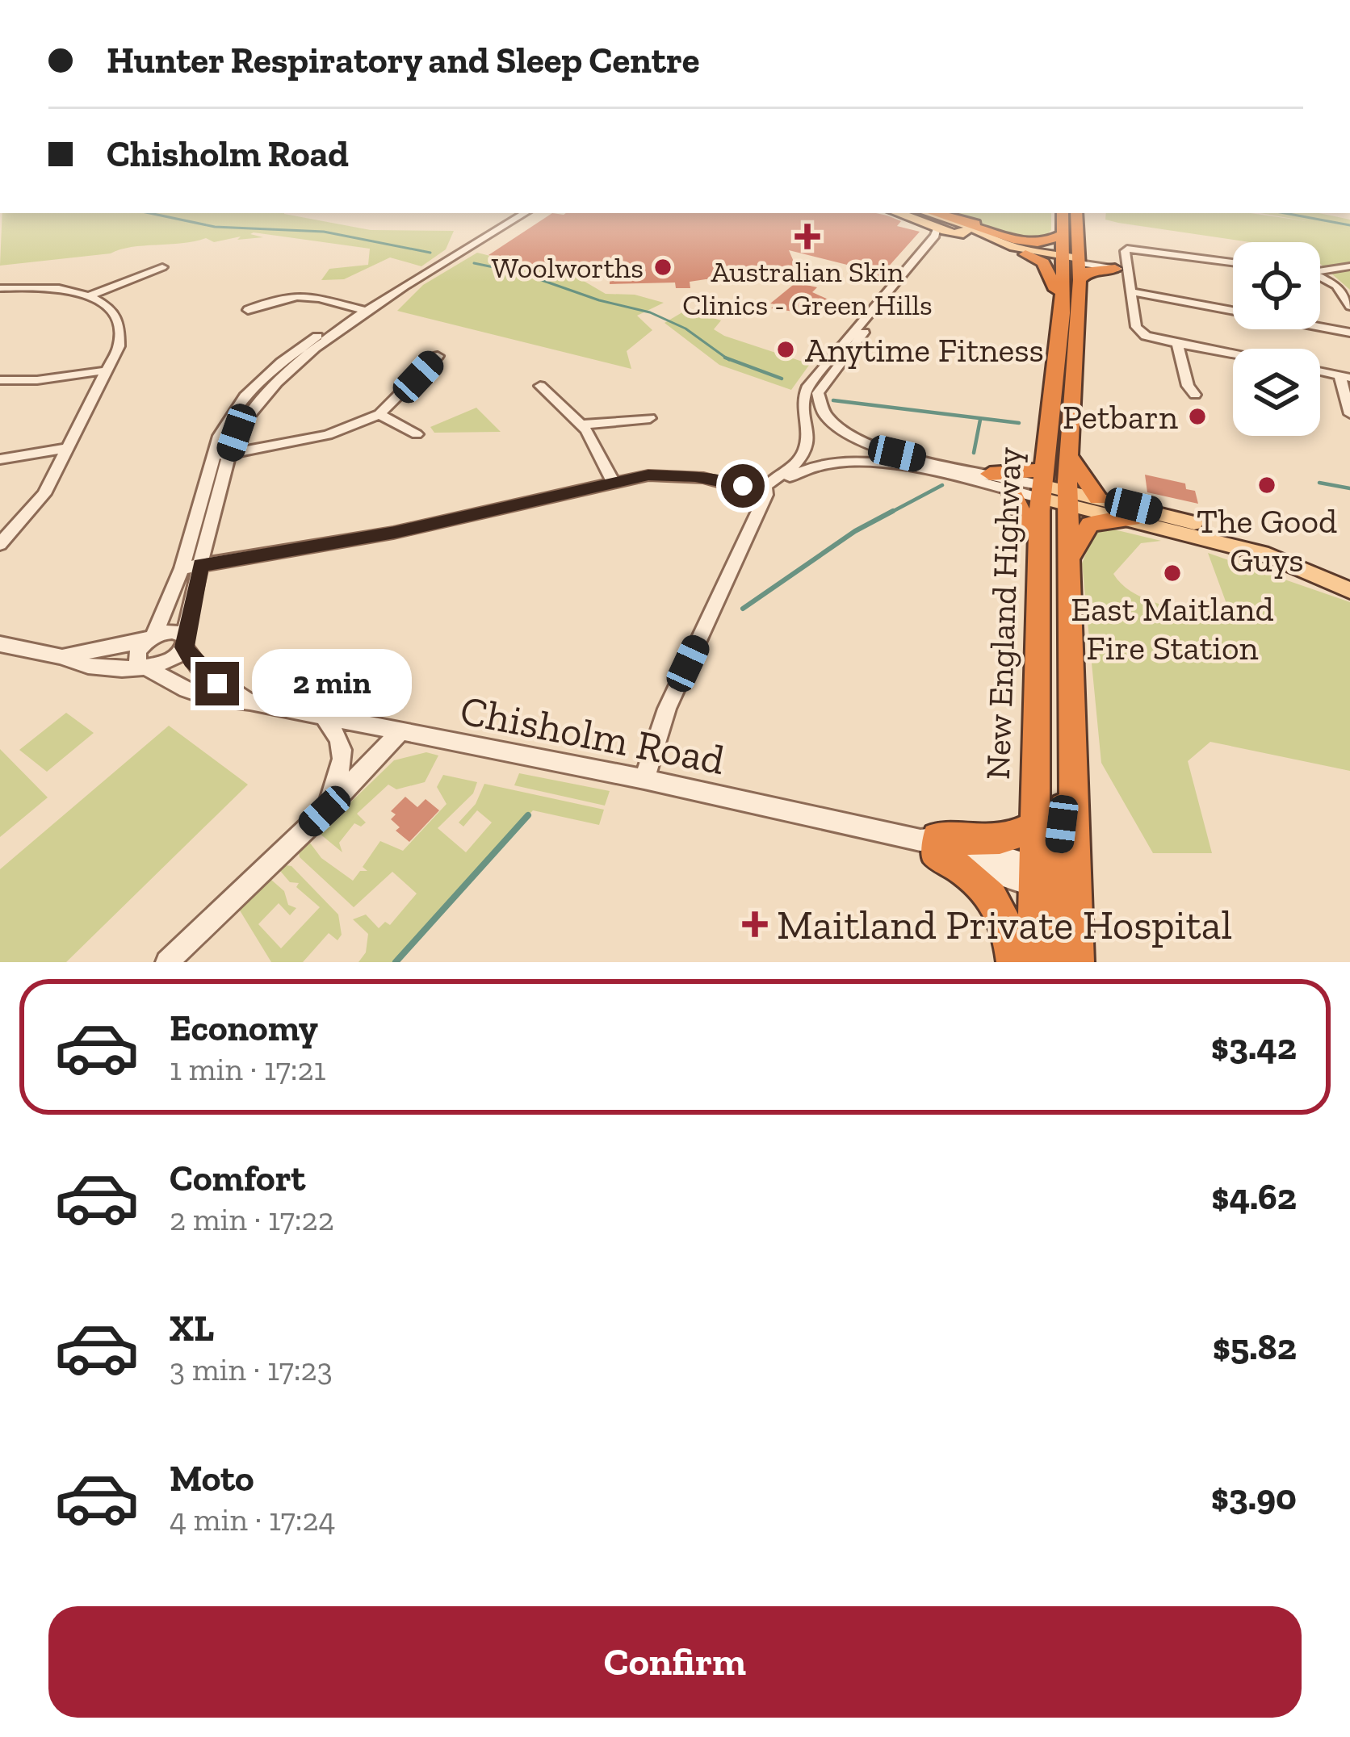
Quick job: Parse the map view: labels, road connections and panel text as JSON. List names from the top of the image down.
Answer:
{
  "streets": {
    "highway": ["New England Highway"],
    "street": ["Chisholm Road"]
  },
  "crossings": [
    ["New England Highway", "Chisholm Road"]
  ],
  "places": {
    "health": ["Australian Skin Clinics - Green Hills", "Maitland Private Hospital"],
    "other": [
      "Woolworths",
      "Anytime Fitness",
      "Petbarn",
      "The Good Guys",
      "East Maitland Fire Station"
    ]
  },
  "page": {
    "banner": ["Hunter Respiratory and Sleep Centre", "Chisholm Road"],
    "bubble": "2 min",
    "list": [
      {
        "name": "Economy",
        "note": "1 min · 17:21",
        "value": "$3.42"
      },
      {
        "name": "Comfort",
        "note": "2 min · 17:22",
        "value": "$4.62"
      },
      {
        "name": "XL",
        "note": "3 min · 17:23",
        "value": "$5.82"
      },
      {
        "name": "Moto",
        "note": "4 min · 17:24",
        "value": "$3.90"
      }
    ],
    "buttons": "Confirm"
  }
}
